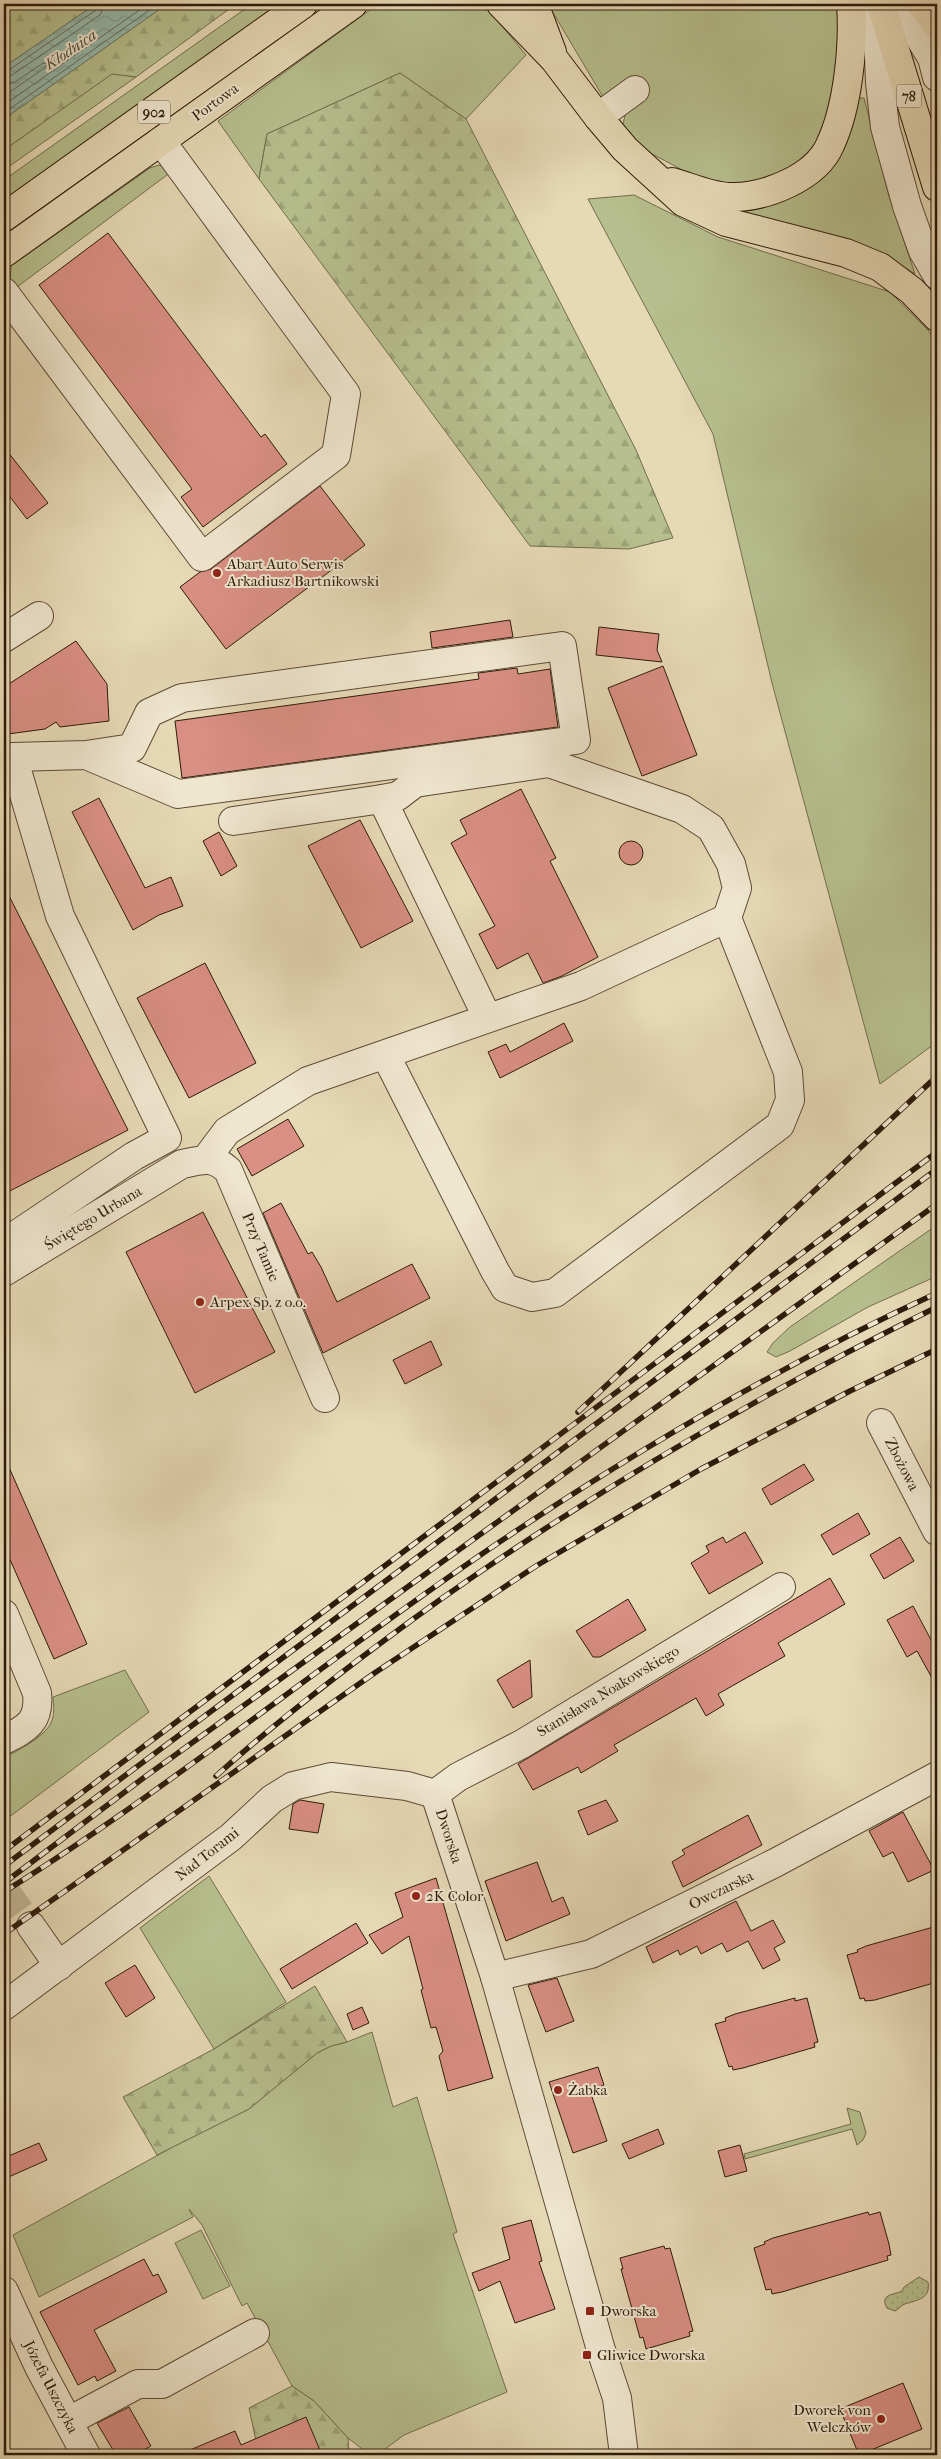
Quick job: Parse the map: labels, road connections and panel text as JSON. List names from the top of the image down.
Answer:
{
  "streets": {
    "main road": ["78", "Portowa", "902"],
    "street": [
      "Świętego Urbana",
      "Przy Tamie",
      "Zbożowa",
      "Stanisława Noakowskiego",
      "Dworska",
      "Nad Torami",
      "Owczarska",
      "Józefa Uszczyka"
    ]
  },
  "crossings": [
    ["Świętego Urbana", "Przy Tamie"],
    ["Stanisława Noakowskiego", "Dworska"],
    ["Stanisława Noakowskiego", "Nad Torami"],
    ["Dworska", "Nad Torami"],
    ["Dworska", "Owczarska"]
  ],
  "water": ["Kłodnica"],
  "places": {
    "other": [
      "Abart Auto Serwis Arkadiusz Bartnikowski",
      "Arpex Sp. z o.o.",
      "2K Color",
      "Żabka",
      "Dworek von Welczków"
    ],
    "transit": ["Dworska", "Gliwice Dworska"]
  }
}
